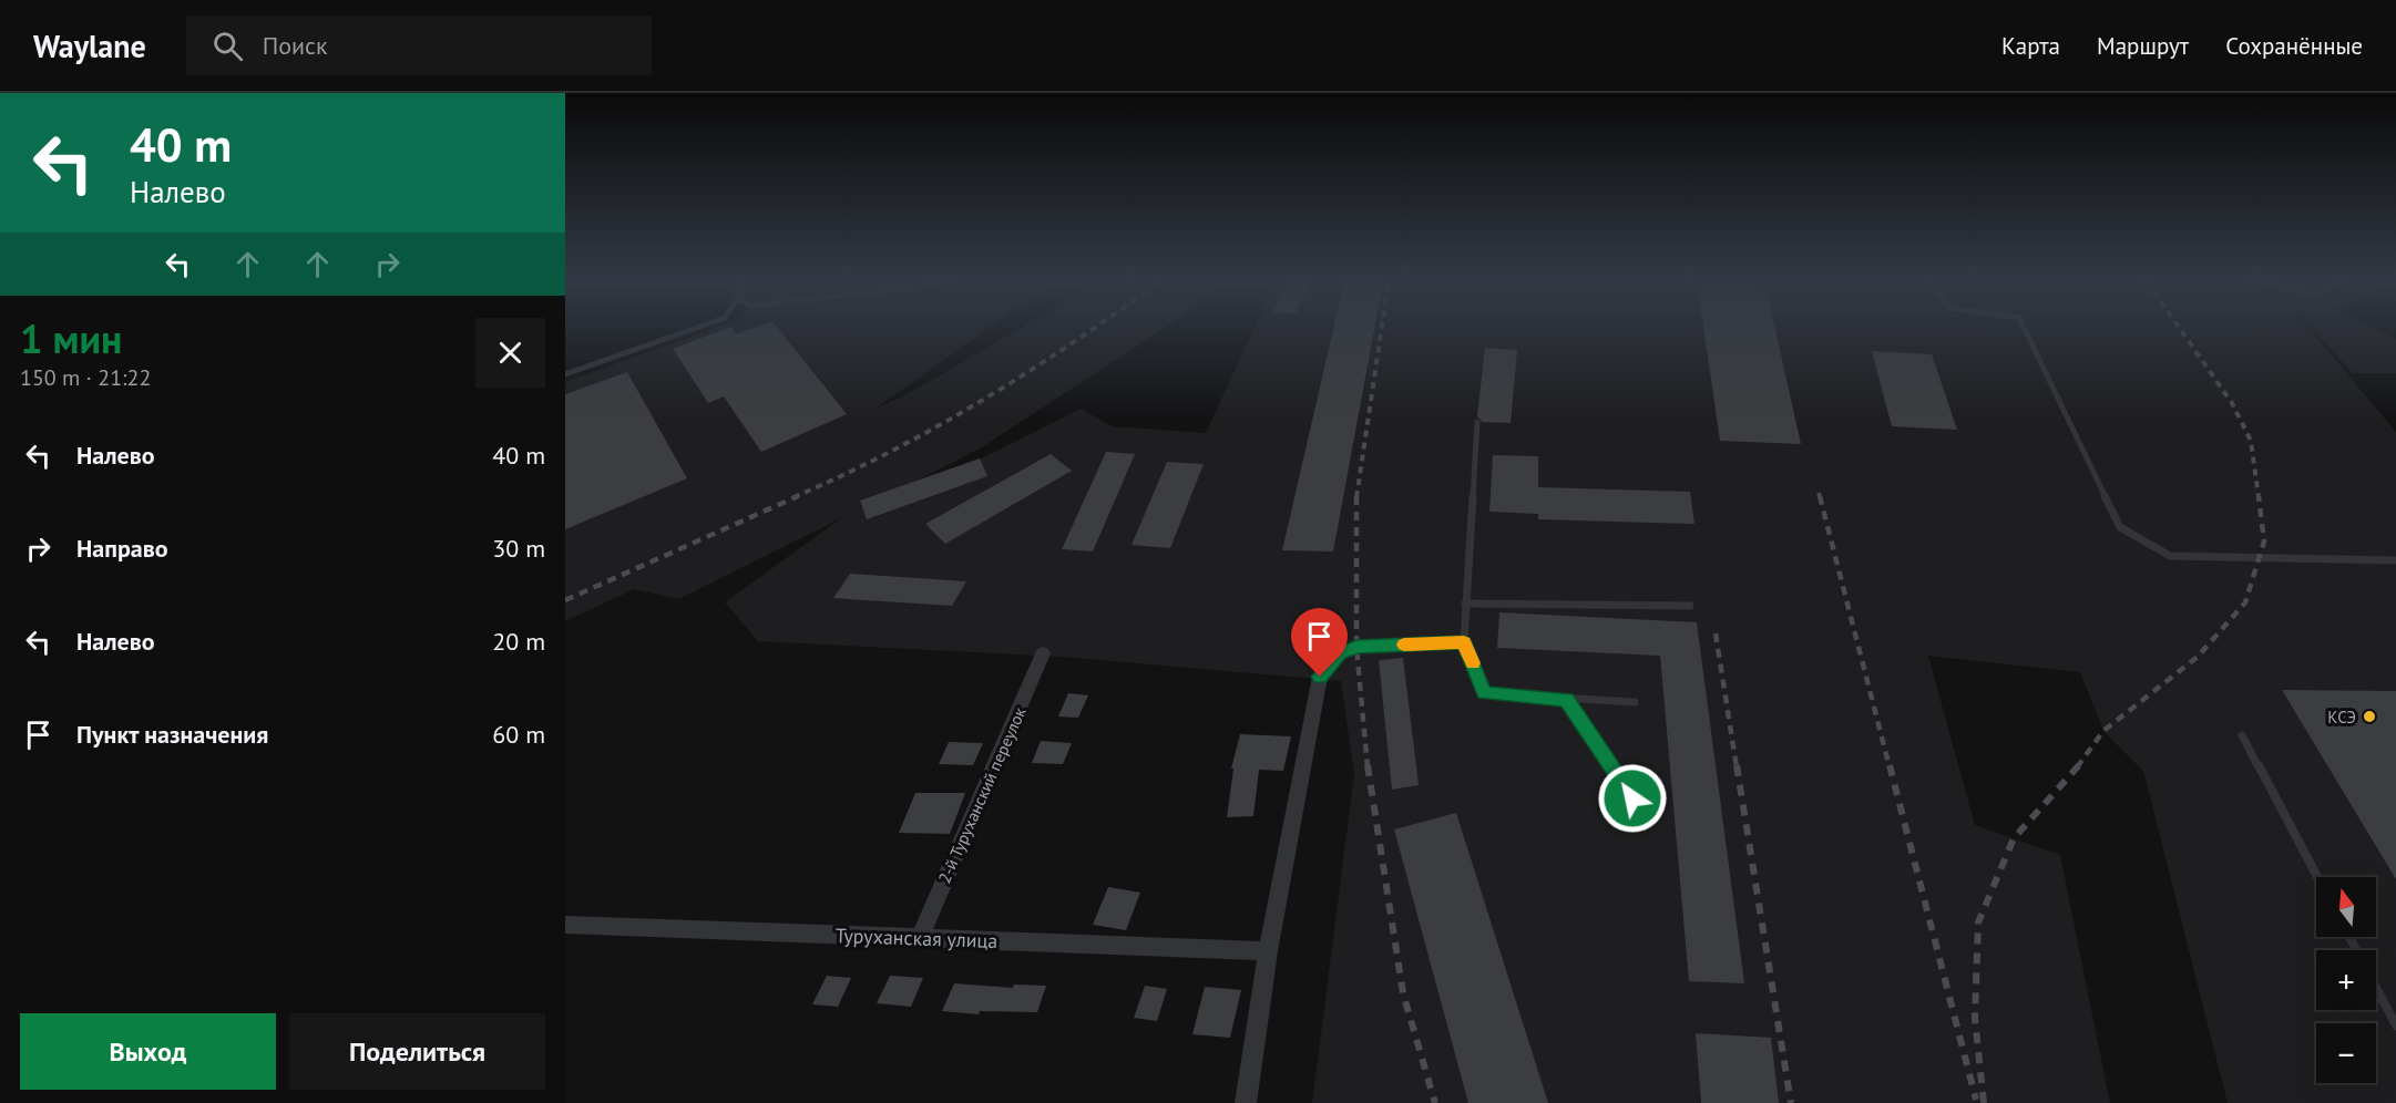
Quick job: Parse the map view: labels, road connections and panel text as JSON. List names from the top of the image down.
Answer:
{
  "streets": {
    "street": ["2-й Туруханский переулок", "Туруханская улица"]
  },
  "crossings": [
    ["2-й Туруханский переулок", "Туруханская улица"]
  ],
  "places": ["КСЭ"],
  "north": "top",
  "page": {
    "header": "Waylane",
    "search": "Поиск",
    "nav": ["Карта", "Маршрут", "Сохранённые"],
    "turn": ["40 m", "Налево"],
    "heading": ["1 мин", "150 m · 21:22"],
    "list": [
      {
        "name": "Налево",
        "value": "40 m"
      },
      {
        "name": "Направо",
        "value": "30 m"
      },
      {
        "name": "Налево",
        "value": "20 m"
      },
      {
        "name": "Пункт назначения",
        "value": "60 m"
      }
    ],
    "map_buttons": ["+", "−"],
    "buttons": ["Выход", "Поделиться"]
  }
}
